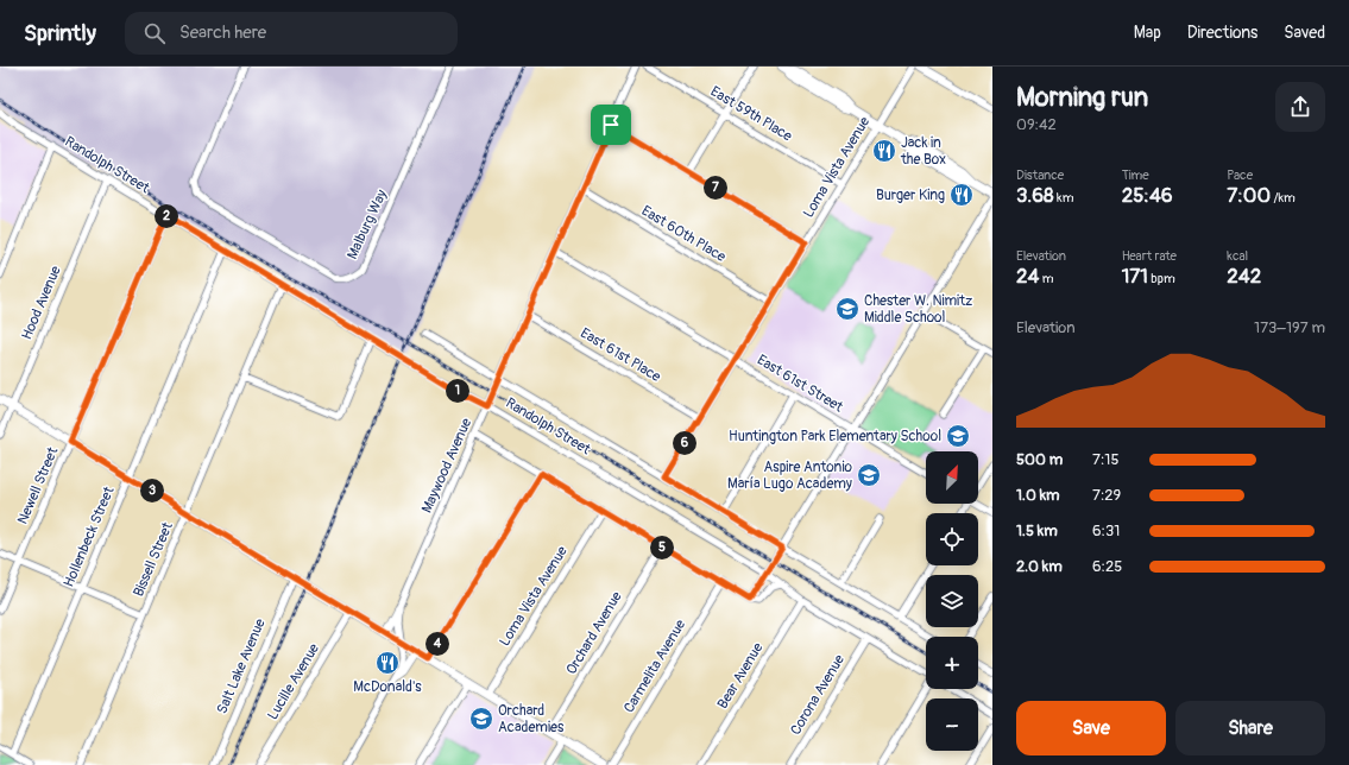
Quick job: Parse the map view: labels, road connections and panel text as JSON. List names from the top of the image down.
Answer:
{
  "streets": {
    "street": [
      "East 59th Place",
      "Randolph Street",
      "Loma Vista Avenue",
      "Malburg Way",
      "East 60th Place",
      "Hood Avenue",
      "East 61st Place",
      "East 61st Street",
      "Maywood Avenue",
      "Newell Street",
      "Hollenbeck Street",
      "Bissell Street",
      "Orchard Avenue",
      "Salt Lake Avenue",
      "Carmelita Avenue",
      "Bear Avenue",
      "Lucille Avenue",
      "Corona Avenue"
    ]
  },
  "crossings": [
    ["East 59th Place", "Loma Vista Avenue"],
    ["Randolph Street", "Loma Vista Avenue"],
    ["Randolph Street", "Hood Avenue"],
    ["Randolph Street", "Maywood Avenue"],
    ["Randolph Street", "Newell Street"],
    ["Randolph Street", "Hollenbeck Street"],
    ["Randolph Street", "Bissell Street"],
    ["Randolph Street", "Bear Avenue"],
    ["Randolph Street", "Corona Avenue"],
    ["Loma Vista Avenue", "East 60th Place"],
    ["Loma Vista Avenue", "East 61st Place"],
    ["Loma Vista Avenue", "East 61st Street"],
    ["East 60th Place", "Maywood Avenue"],
    ["East 61st Place", "Maywood Avenue"],
    ["East 61st Street", "Maywood Avenue"]
  ],
  "places": {
    "restaurant": ["Jack in the Box", "Burger King", "McDonald's"],
    "school or university": [
      "Chester W. Nimitz Middle School",
      "Huntington Park Elementary School",
      "Aspire Antonio María Lugo Academy",
      "Orchard Academies"
    ]
  },
  "north": "top right",
  "page": {
    "header": "Sprintly",
    "search": "Search here",
    "nav": ["Map", "Directions", "Saved"],
    "heading": ["Morning run", "09:42"],
    "stats": [
      ["Distance", "3.68 km"],
      ["Time", "25:46"],
      ["Pace", "7:00 /km"],
      ["Elevation", "24 m"],
      ["Heart rate", "171 bpm"],
      ["kcal", "242"]
    ],
    "pins": [
      "7",
      "2",
      "1",
      "6",
      "3",
      "5",
      "4"
    ],
    "chart": ["Elevation", "173–197 m"],
    "list": [
      {
        "name": "500 m",
        "note": "7:15"
      },
      {
        "name": "1.0 km",
        "note": "7:29"
      },
      {
        "name": "1.5 km",
        "note": "6:31"
      },
      {
        "name": "2.0 km",
        "note": "6:25"
      }
    ],
    "map_buttons": ["+", "−"],
    "buttons": ["Save", "Share"]
  }
}
